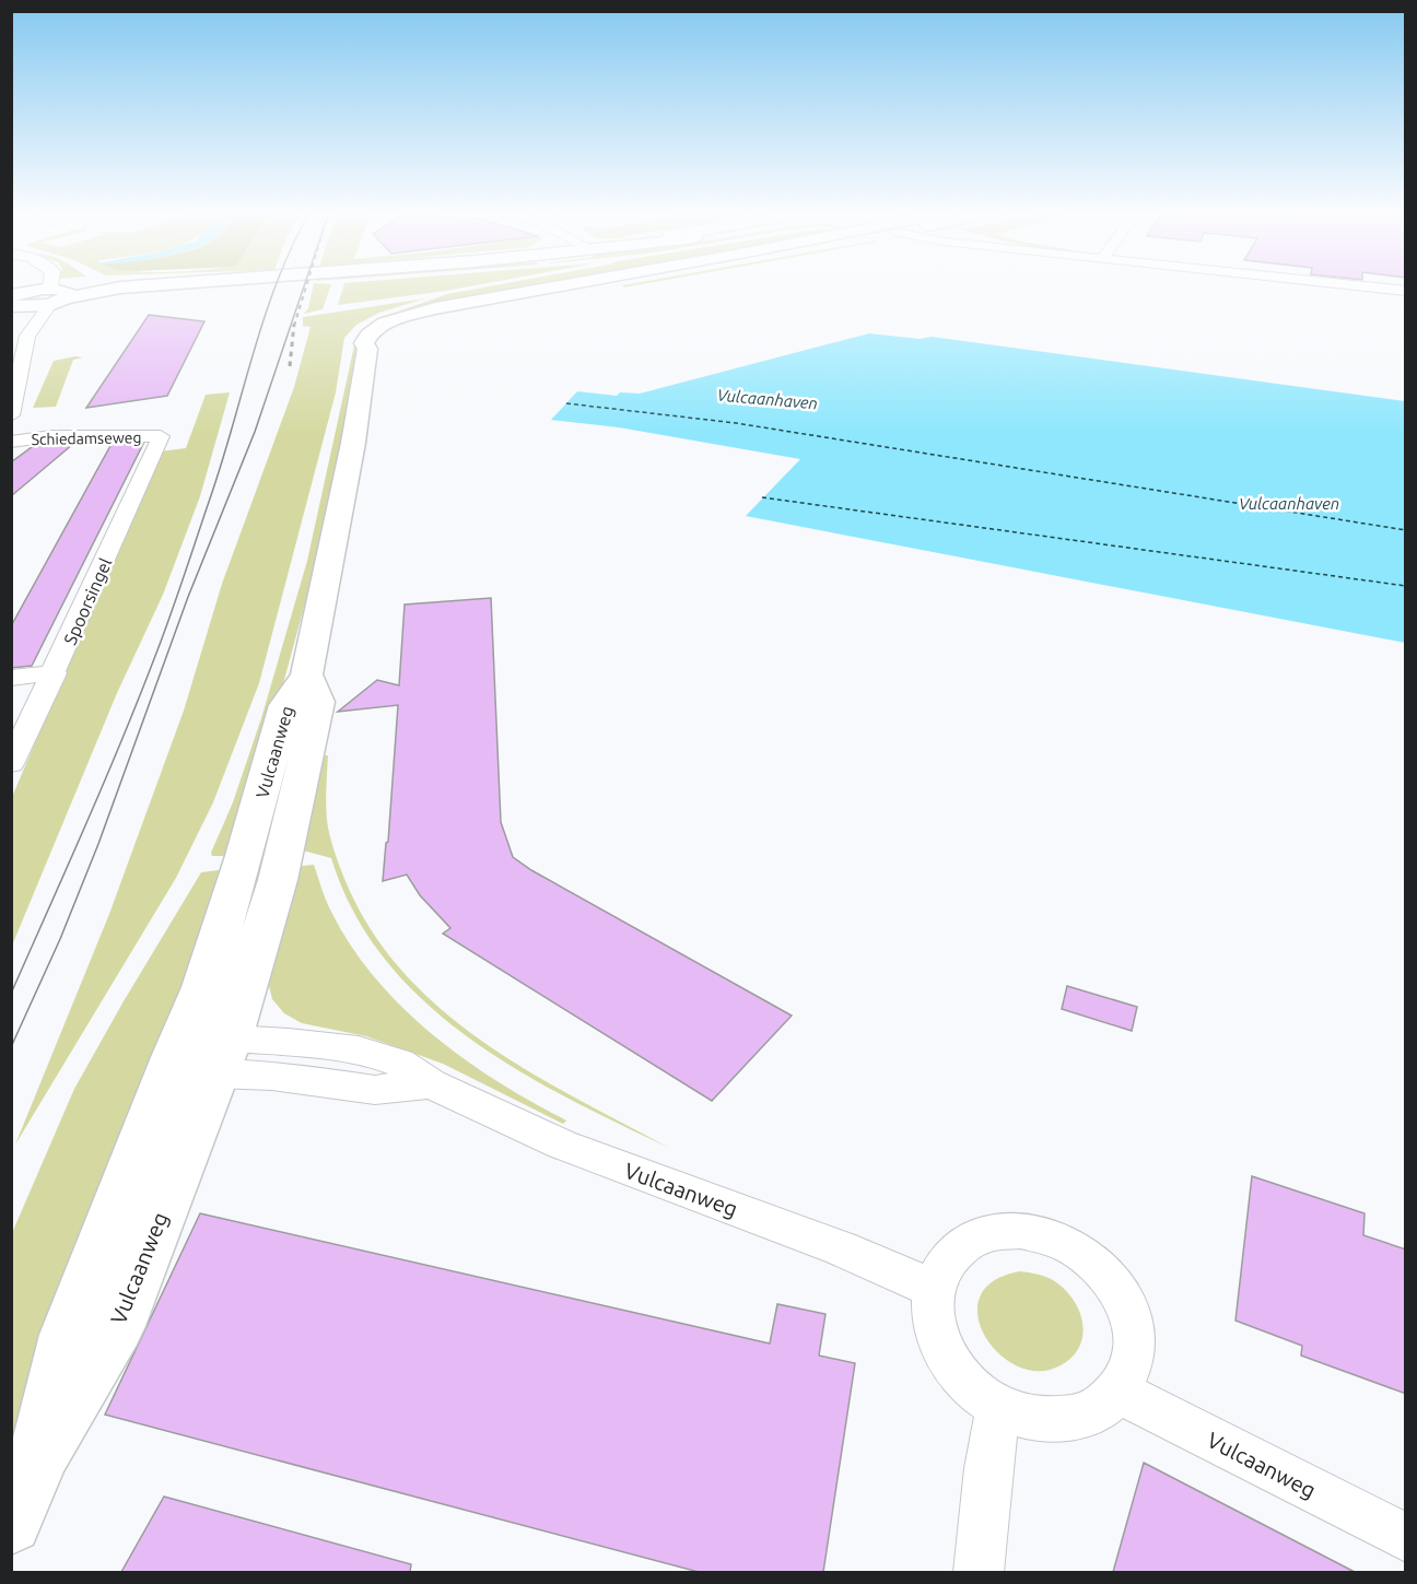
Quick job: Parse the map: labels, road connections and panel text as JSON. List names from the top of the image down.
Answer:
{
  "streets": {
    "main road": ["Vulcaanweg"],
    "street": ["Schiedamseweg", "Spoorsingel"]
  },
  "crossings": [
    ["Schiedamseweg", "Spoorsingel"]
  ],
  "water": ["Vulcaanhaven"]
}
